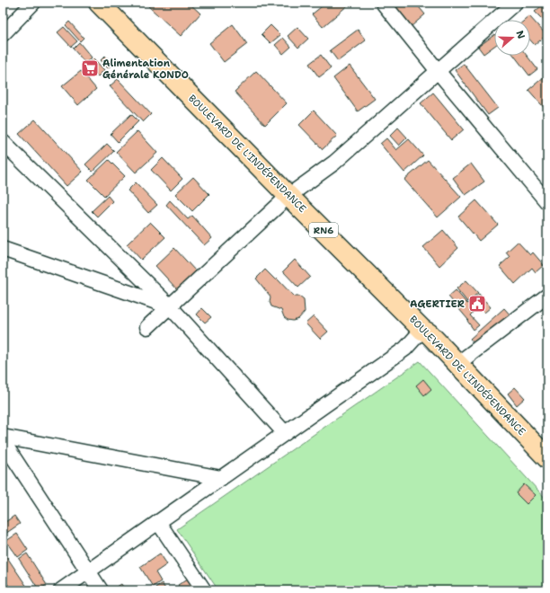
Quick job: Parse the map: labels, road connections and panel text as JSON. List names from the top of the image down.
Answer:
{
  "streets": {
    "highway": ["BOULEVARD DE L'INDÉPENDANCE", "RN6"]
  },
  "places": {
    "supermarket": ["Alimentation Générale KONDO"],
    "public building": ["AGERTIER"]
  },
  "north": "right"
}
